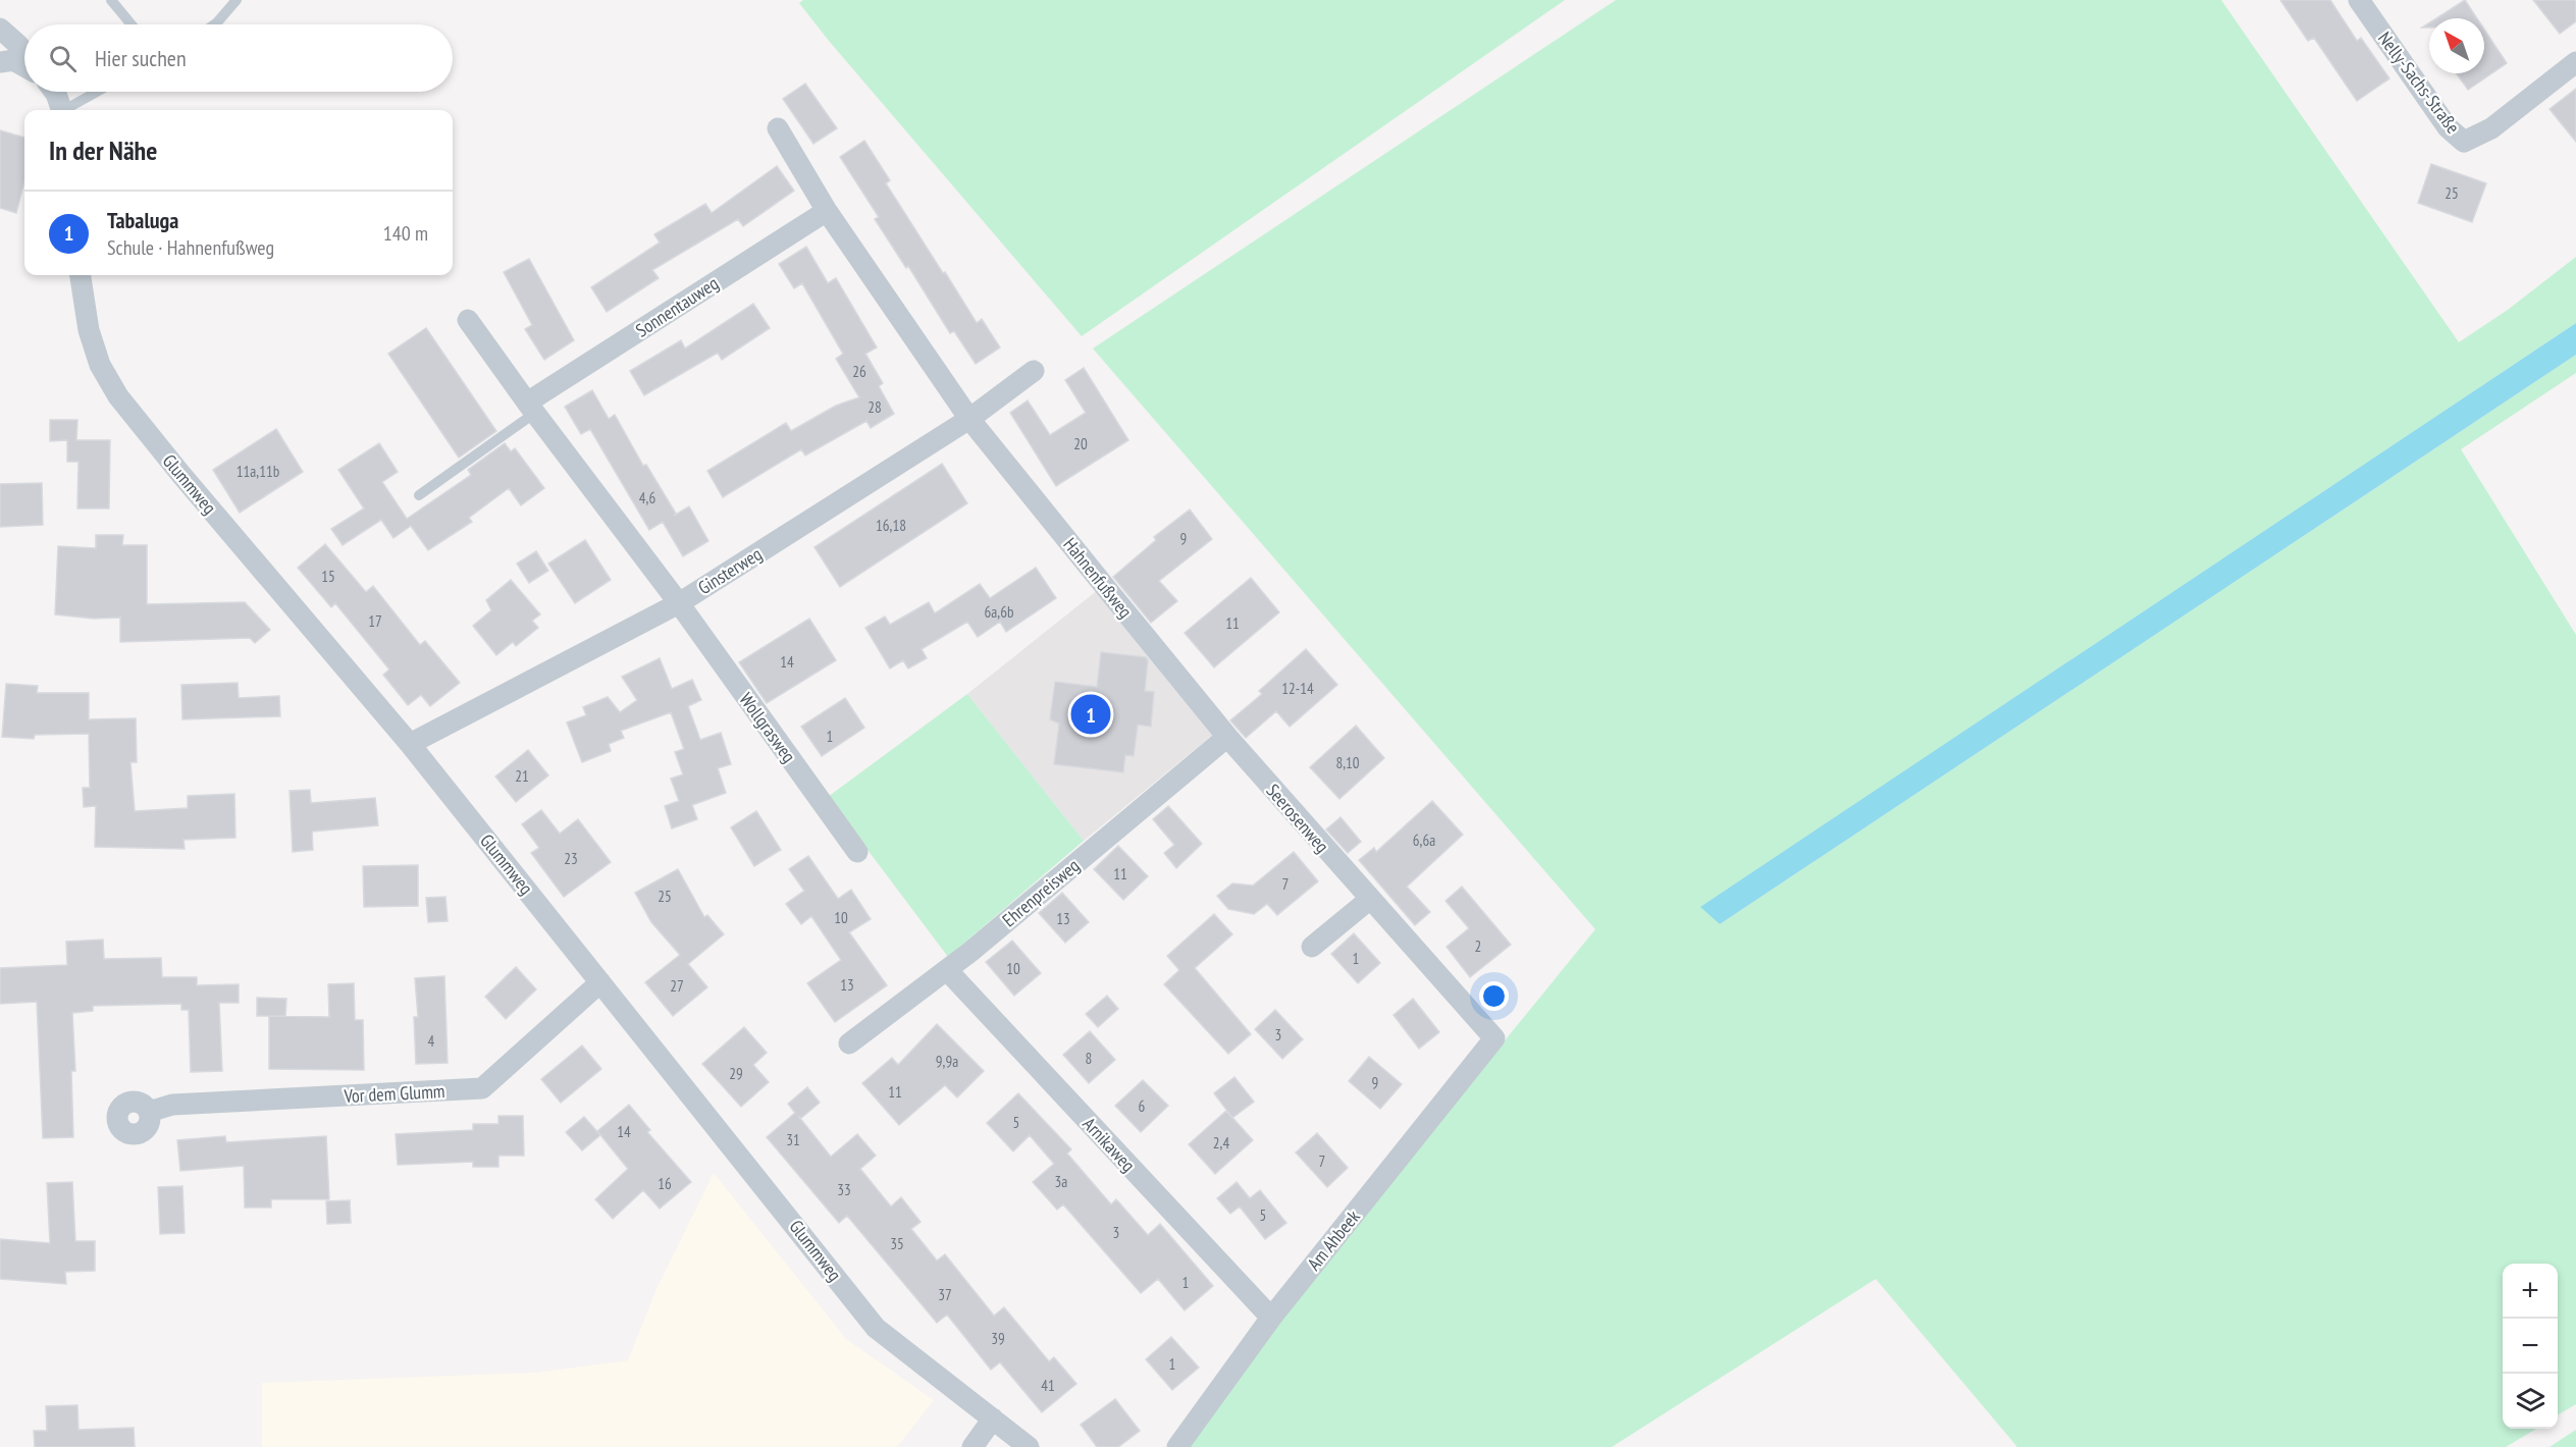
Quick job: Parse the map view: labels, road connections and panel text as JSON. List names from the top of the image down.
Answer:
{
  "streets": {
    "street": [
      "Nelly-Sachs-Straße",
      "Sonnentauweg",
      "Glummweg",
      "Ginsterweg",
      "Hahnenfußweg",
      "Wollgrasweg",
      "Seerosenweg",
      "Ehrenpreisweg",
      "Vor dem Glumm",
      "Arnikaweg",
      "Am Ahbeek"
    ]
  },
  "crossings": [
    ["Glummweg", "Ginsterweg"],
    ["Glummweg", "Vor dem Glumm"],
    ["Ginsterweg", "Hahnenfußweg"],
    ["Ginsterweg", "Wollgrasweg"],
    ["Hahnenfußweg", "Seerosenweg"],
    ["Hahnenfußweg", "Ehrenpreisweg"],
    ["Seerosenweg", "Ehrenpreisweg"],
    ["Seerosenweg", "Am Ahbeek"],
    ["Ehrenpreisweg", "Arnikaweg"],
    ["Arnikaweg", "Am Ahbeek"]
  ],
  "house_numbers": [
    "25",
    "26",
    "28",
    "20",
    "11a,11b",
    "4,6",
    "16,18",
    "9",
    "15",
    "6a,6b",
    "17",
    "11",
    "14",
    "12-14",
    "1",
    "8,10",
    "21",
    "6,6a",
    "23",
    "11",
    "7",
    "25",
    "10",
    "13",
    "2",
    "1",
    "10",
    "13",
    "27",
    "3",
    "4",
    "8",
    "9,9a",
    "29",
    "9",
    "11",
    "6",
    "5",
    "14",
    "31",
    "2,4",
    "7",
    "3a",
    "16",
    "33",
    "5",
    "3",
    "35",
    "1",
    "37",
    "39",
    "1",
    "41"
  ],
  "north": "top left",
  "page": {
    "search": "Hier suchen",
    "heading": "In der Nähe",
    "list": [
      {
        "mark": "1",
        "name": "Tabaluga",
        "note": "Schule · Hahnenfußweg",
        "value": "140 m"
      }
    ],
    "pins": "1",
    "map_buttons": ["+", "−"]
  }
}
